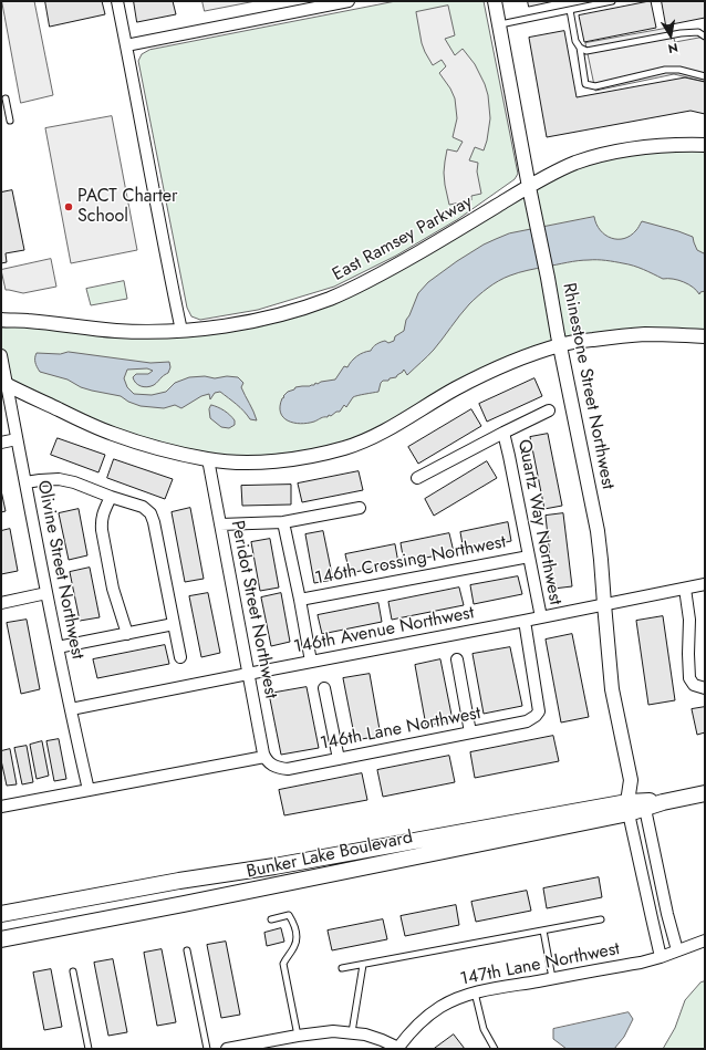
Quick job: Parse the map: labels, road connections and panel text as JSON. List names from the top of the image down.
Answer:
{
  "streets": {
    "main road": ["Bunker Lake Boulevard"],
    "street": [
      "East Ramsey Parkway",
      "Rhinestone Street Northwest",
      "Quartz Way Northwest",
      "146th Crossing Northwest",
      "Olivine Street Northwest",
      "Peridot Street Northwest",
      "146th Avenue Northwest",
      "146th Lane Northwest",
      "147th Lane Northwest"
    ]
  },
  "crossings": [
    ["East Ramsey Parkway", "Rhinestone Street Northwest"],
    ["Rhinestone Street Northwest", "146th Avenue Northwest"],
    ["Rhinestone Street Northwest", "Bunker Lake Boulevard"],
    ["Rhinestone Street Northwest", "147th Lane Northwest"],
    ["Quartz Way Northwest", "146th Crossing Northwest"],
    ["Quartz Way Northwest", "146th Avenue Northwest"],
    ["Quartz Way Northwest", "146th Lane Northwest"],
    ["Olivine Street Northwest", "146th Avenue Northwest"],
    ["Olivine Street Northwest", "146th Lane Northwest"],
    ["Peridot Street Northwest", "146th Avenue Northwest"],
    ["Peridot Street Northwest", "146th Lane Northwest"]
  ],
  "places": ["PACT Charter School"],
  "north": "bottom"
}
